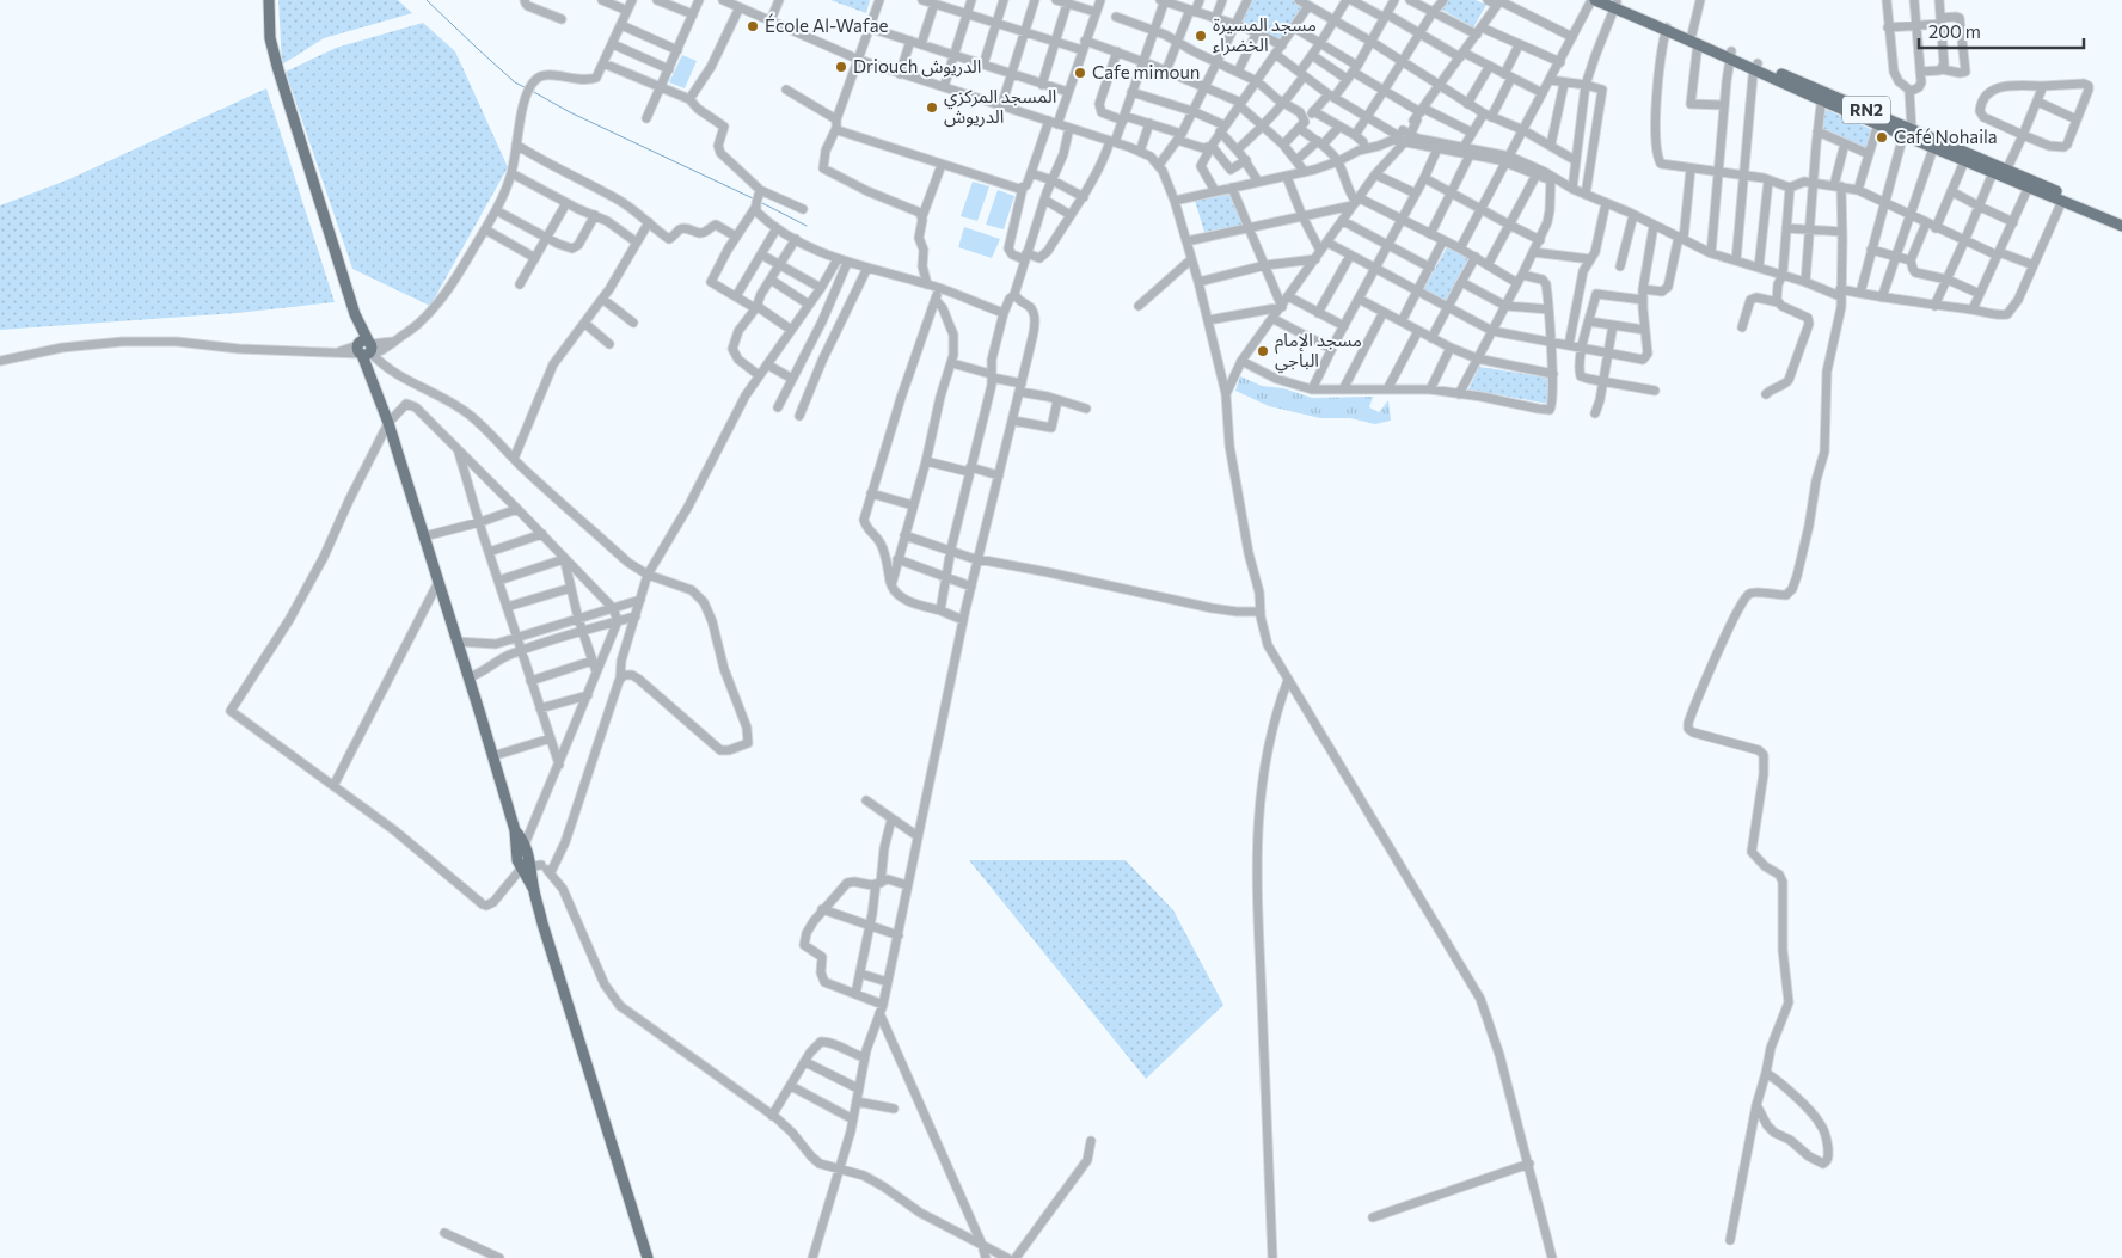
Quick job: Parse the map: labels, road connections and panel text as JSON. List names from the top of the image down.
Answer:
{
  "streets": {
    "main road": ["RN2"]
  },
  "places": [
    "École Al-Wafae",
    "مسجد المسيرة الخضراء",
    "Driouch الدريوش",
    "Cafe mimoun",
    "المسجد المركزي الدريوش",
    "Café Nohaila",
    "مسجد الإمام الباجي"
  ],
  "scale_bar": "200 m"
}
